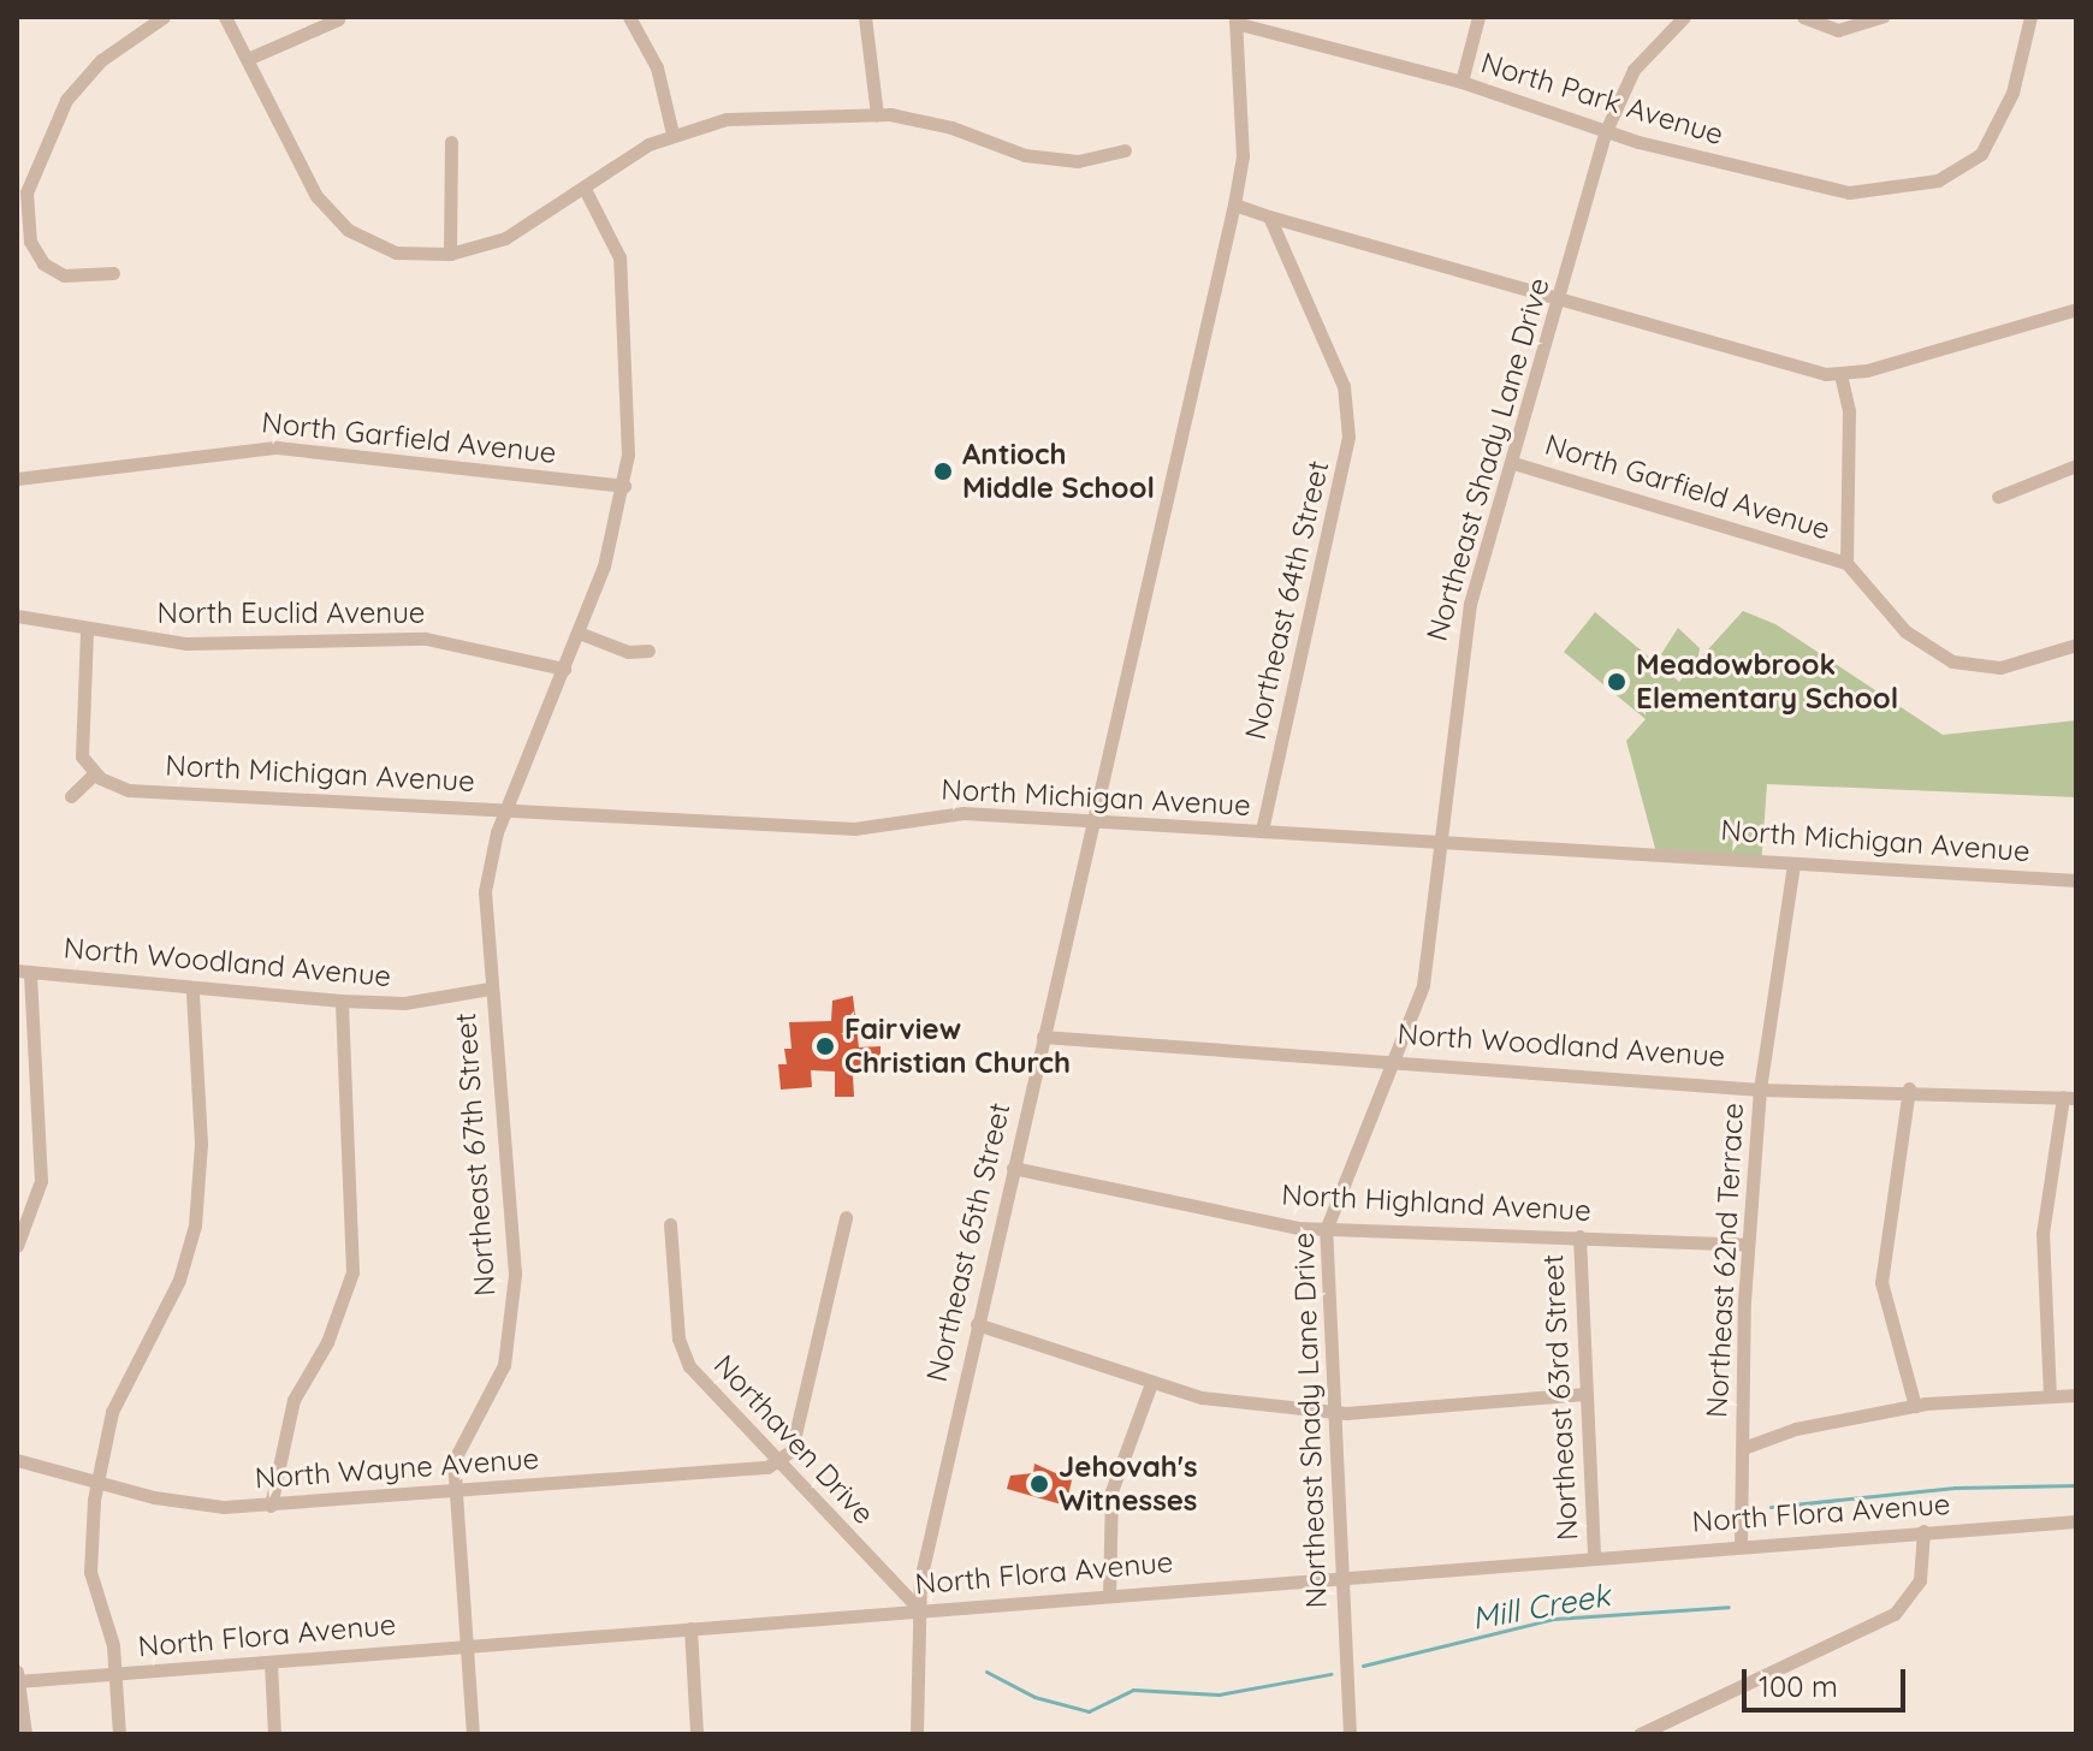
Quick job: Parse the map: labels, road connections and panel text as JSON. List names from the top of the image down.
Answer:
{
  "streets": {
    "street": [
      "North Park Avenue",
      "North Garfield Avenue",
      "Northeast Shady Lane Drive",
      "Northeast 64th Street",
      "North Euclid Avenue",
      "North Michigan Avenue",
      "North Woodland Avenue",
      "Northeast 67th Street",
      "North Highland Avenue",
      "Northeast 65th Street",
      "Northeast 62nd Terrace",
      "Northeast 63rd Street",
      "Northaven Drive",
      "North Wayne Avenue",
      "North Flora Avenue"
    ]
  },
  "crossings": [
    ["North Park Avenue", "Northeast Shady Lane Drive"],
    ["North Garfield Avenue", "Northeast Shady Lane Drive"],
    ["North Garfield Avenue", "Northeast 67th Street"],
    ["Northeast Shady Lane Drive", "North Michigan Avenue"],
    ["Northeast Shady Lane Drive", "North Woodland Avenue"],
    ["Northeast Shady Lane Drive", "North Highland Avenue"],
    ["Northeast Shady Lane Drive", "North Flora Avenue"],
    ["Northeast 64th Street", "North Michigan Avenue"],
    ["North Euclid Avenue", "Northeast 67th Street"],
    ["North Michigan Avenue", "Northeast 67th Street"],
    ["North Michigan Avenue", "Northeast 65th Street"],
    ["North Michigan Avenue", "Northeast 62nd Terrace"],
    ["North Woodland Avenue", "Northeast 67th Street"],
    ["North Woodland Avenue", "Northeast 65th Street"],
    ["North Woodland Avenue", "Northeast 62nd Terrace"],
    ["Northeast 67th Street", "North Wayne Avenue"],
    ["Northeast 67th Street", "North Flora Avenue"],
    ["North Highland Avenue", "Northeast 65th Street"],
    ["North Highland Avenue", "Northeast 62nd Terrace"],
    ["North Highland Avenue", "Northeast 63rd Street"],
    ["Northeast 65th Street", "Northaven Drive"],
    ["Northeast 65th Street", "North Flora Avenue"],
    ["Northeast 62nd Terrace", "North Flora Avenue"],
    ["Northeast 63rd Street", "North Flora Avenue"],
    ["Northaven Drive", "North Wayne Avenue"],
    ["Northaven Drive", "North Flora Avenue"]
  ],
  "water": ["Mill Creek"],
  "places": [
    "Antioch Middle School",
    "Meadowbrook Elementary School",
    "Fairview Christian Church",
    "Jehovah's Witnesses"
  ],
  "scale_bar": "100 m"
}
